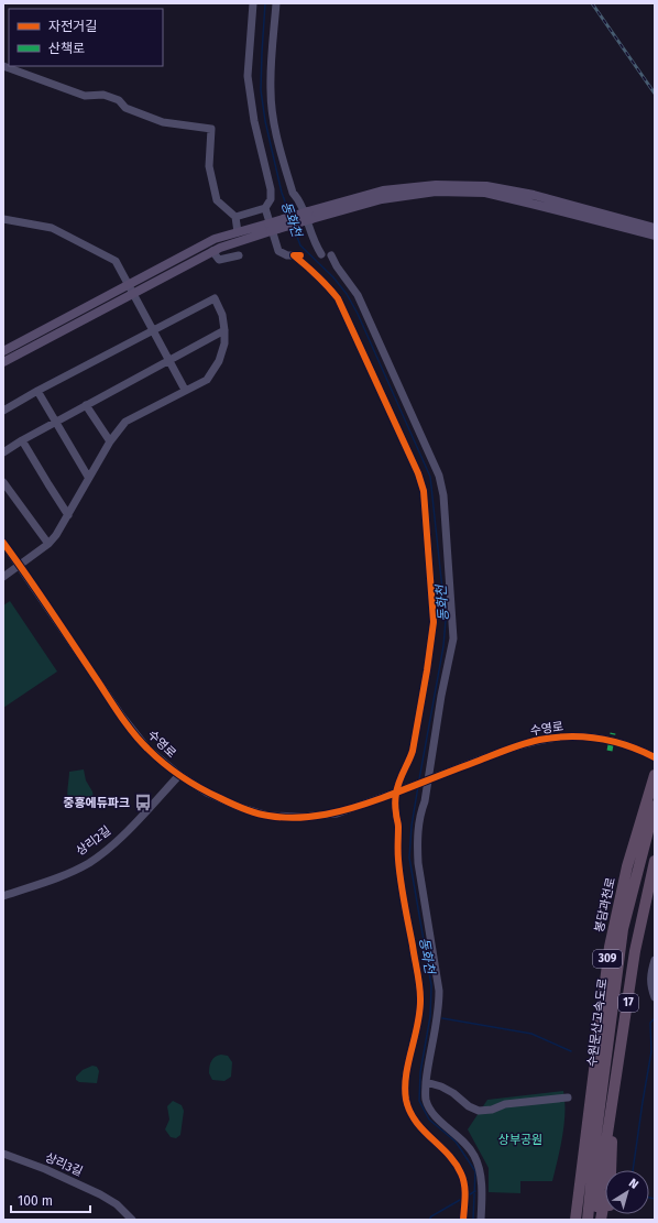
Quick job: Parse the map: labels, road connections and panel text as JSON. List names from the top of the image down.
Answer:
{
  "streets": {
    "highway": [
      "봉담과천로",
      "309",
      "17",
      "수원문산고속도로"
    ],
    "street": ["수영로", "상리2길", "상리3길"]
  },
  "crossings": [
    ["수영로", "상리2길"],
    ["309", "17"],
    ["309", "수원문산고속도로"],
    ["17", "수원문산고속도로"]
  ],
  "water": ["동화천"],
  "parks": ["상부공원"],
  "places": {
    "bus stop": ["중흥에듀파크"]
  },
  "legend": ["자전거길", "산책로"],
  "scale_bar": "100 m",
  "north": "top right"
}
